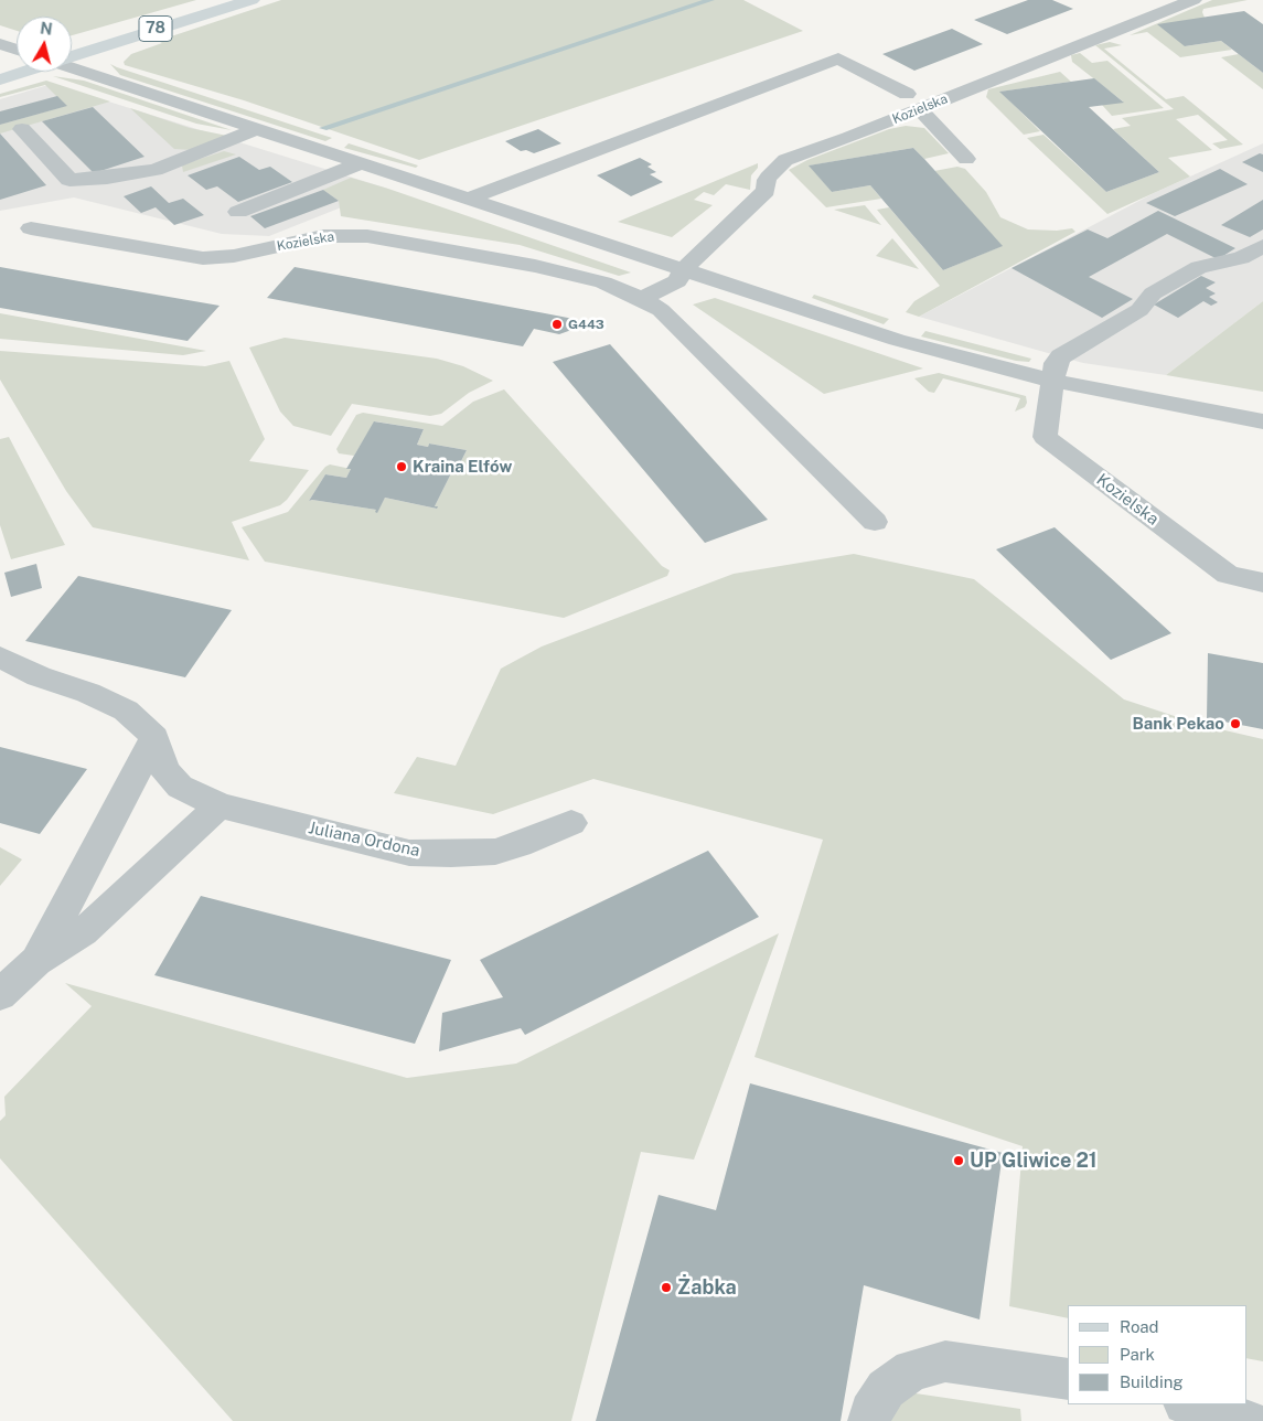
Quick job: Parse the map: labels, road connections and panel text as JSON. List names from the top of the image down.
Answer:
{
  "streets": {
    "main road": ["78"],
    "street": ["Kozielska", "Juliana Ordona"]
  },
  "places": [
    "G443",
    "Kraina Elfów",
    "Bank Pekao",
    "UP Gliwice 21",
    "Żabka"
  ],
  "legend": ["Road", "Park", "Building"],
  "north": "top"
}
